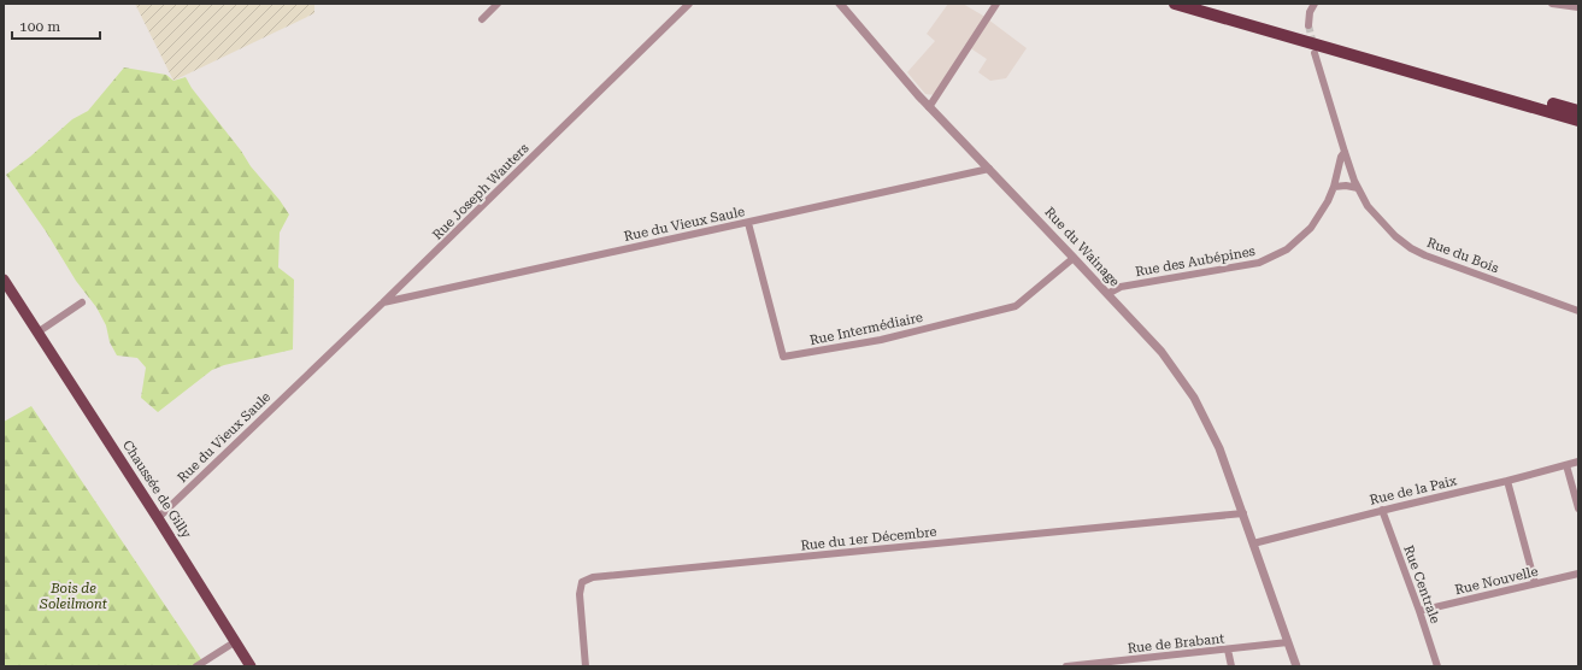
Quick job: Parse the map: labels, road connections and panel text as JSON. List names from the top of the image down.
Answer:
{
  "streets": {
    "main road": ["Chaussée de Gilly"],
    "street": [
      "Rue Joseph Wauters",
      "Rue du Vieux Saule",
      "Rue du Wainage",
      "Rue du Bois",
      "Rue des Aubépines",
      "Rue Intermédiaire",
      "Rue de la Paix",
      "Rue du 1er Décembre",
      "Rue Nouvelle",
      "Rue Centrale",
      "Rue de Brabant"
    ]
  },
  "crossings": [
    ["Rue Joseph Wauters", "Rue du Vieux Saule"],
    ["Rue du Vieux Saule", "Rue du Wainage"],
    ["Rue du Vieux Saule", "Rue Intermédiaire"],
    ["Rue du Vieux Saule", "Chaussée de Gilly"],
    ["Rue du Wainage", "Rue des Aubépines"],
    ["Rue du Wainage", "Rue Intermédiaire"],
    ["Rue du Wainage", "Rue de la Paix"],
    ["Rue du Wainage", "Rue du 1er Décembre"],
    ["Rue du Wainage", "Rue de Brabant"],
    ["Rue du Bois", "Rue des Aubépines"],
    ["Rue de la Paix", "Rue Centrale"],
    ["Rue Nouvelle", "Rue Centrale"]
  ],
  "parks": ["Bois de Soleilmont"],
  "scale_bar": "100 m"
}
